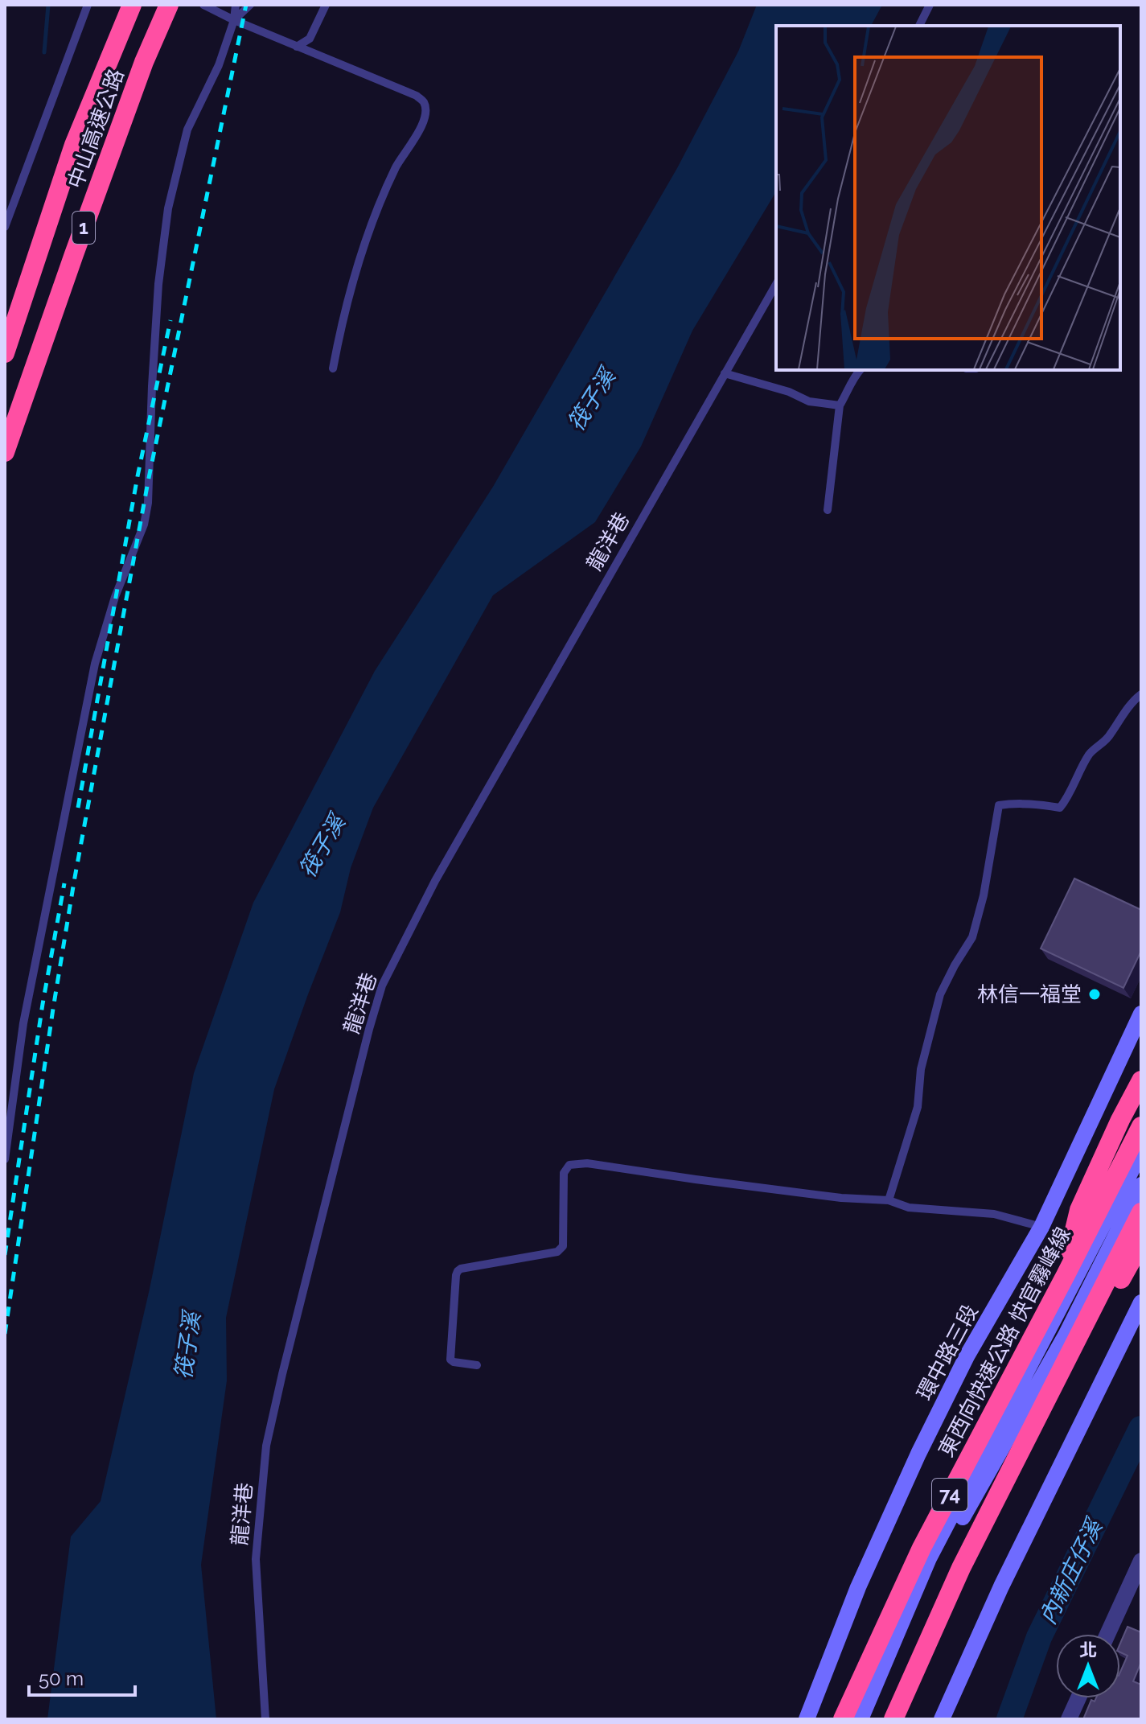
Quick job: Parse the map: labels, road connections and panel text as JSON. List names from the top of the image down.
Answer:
{
  "streets": {
    "highway": [
      "中山高速公路",
      "1",
      "東西向快速公路 快官霧峰線",
      "74"
    ],
    "street": ["環中路三段"],
    "lane": ["龍洋巷"]
  },
  "water": ["筏子溪", "內新庄仔溪"],
  "places": ["林信一福堂"],
  "scale_bar": "50 m",
  "north": "top"
}
